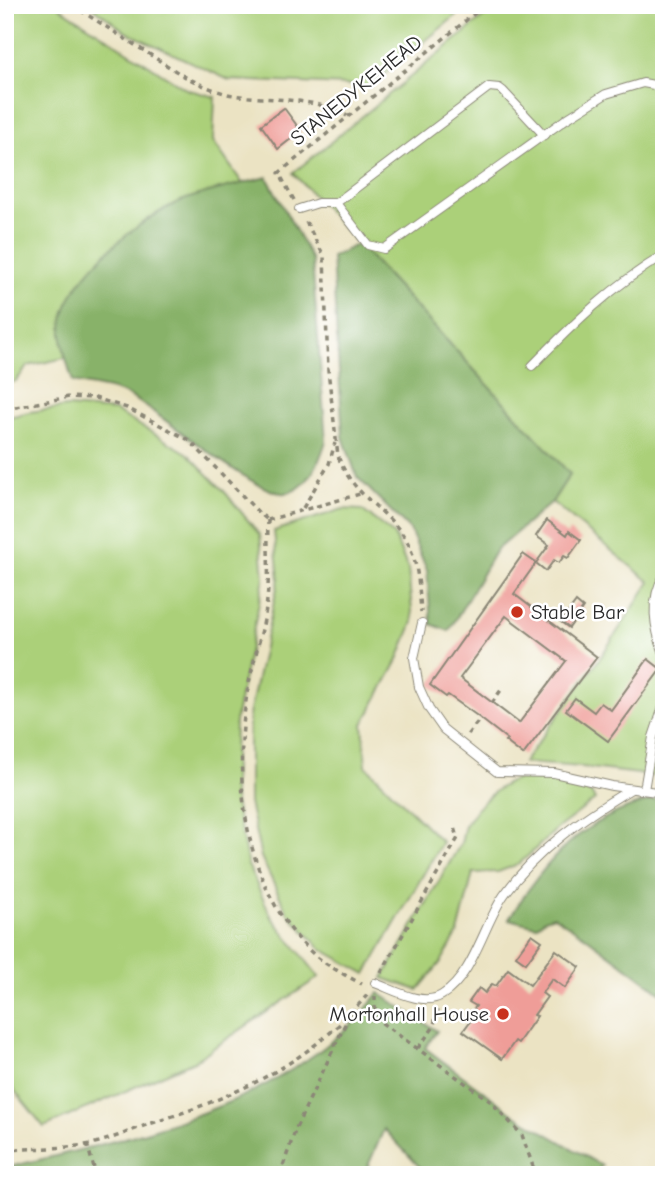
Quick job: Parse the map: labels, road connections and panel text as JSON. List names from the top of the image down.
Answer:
{
  "streets": {
    "path": ["STANEDYKEHEAD"]
  },
  "places": ["Stable Bar", "Mortonhall House"]
}
